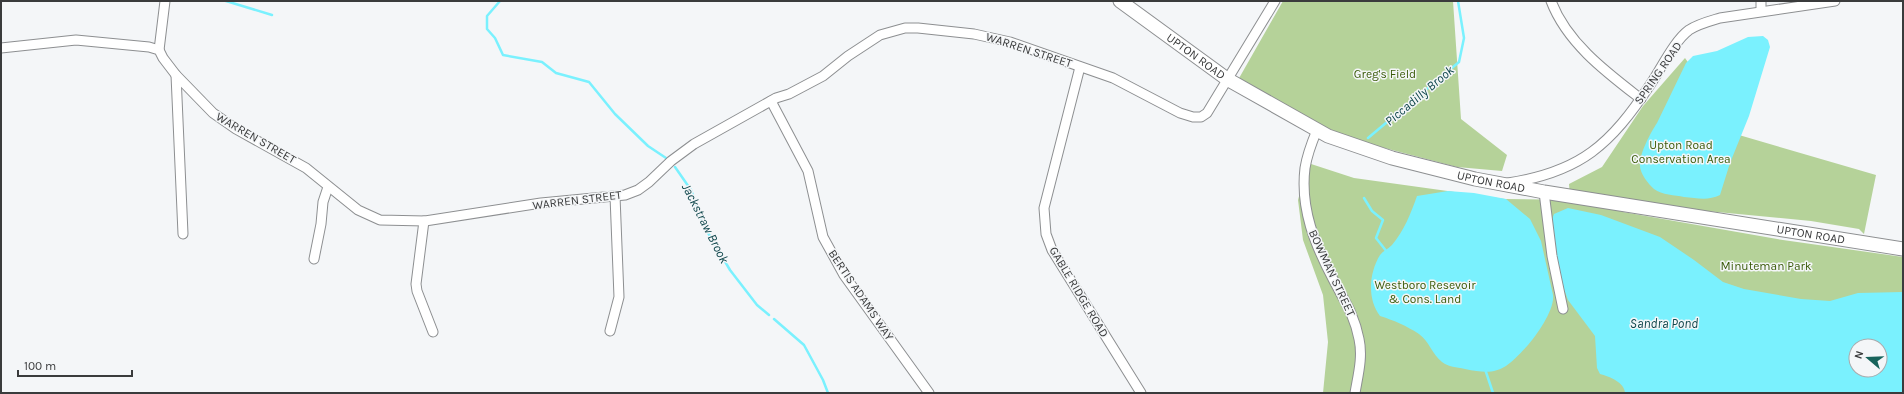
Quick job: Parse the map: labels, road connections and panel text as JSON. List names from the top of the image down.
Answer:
{
  "streets": {
    "main road": ["UPTON ROAD"],
    "street": [
      "WARREN STREET",
      "SPRING ROAD",
      "BOWMAN STREET",
      "GABLE RIDGE ROAD",
      "BERTIS ADAMS WAY"
    ]
  },
  "crossings": [
    ["WARREN STREET", "UPTON ROAD"],
    ["WARREN STREET", "GABLE RIDGE ROAD"],
    ["WARREN STREET", "BERTIS ADAMS WAY"],
    ["UPTON ROAD", "SPRING ROAD"],
    ["UPTON ROAD", "BOWMAN STREET"]
  ],
  "water": ["Piccadilly Brook", "Jackstraw Brook", "Sandra Pond"],
  "parks": [
    "Greg's Field",
    "Upton Road Conservation Area",
    "Minuteman Park",
    "Westboro Resevoir & Cons. Land"
  ],
  "scale_bar": "100 m",
  "north": "left"
}
